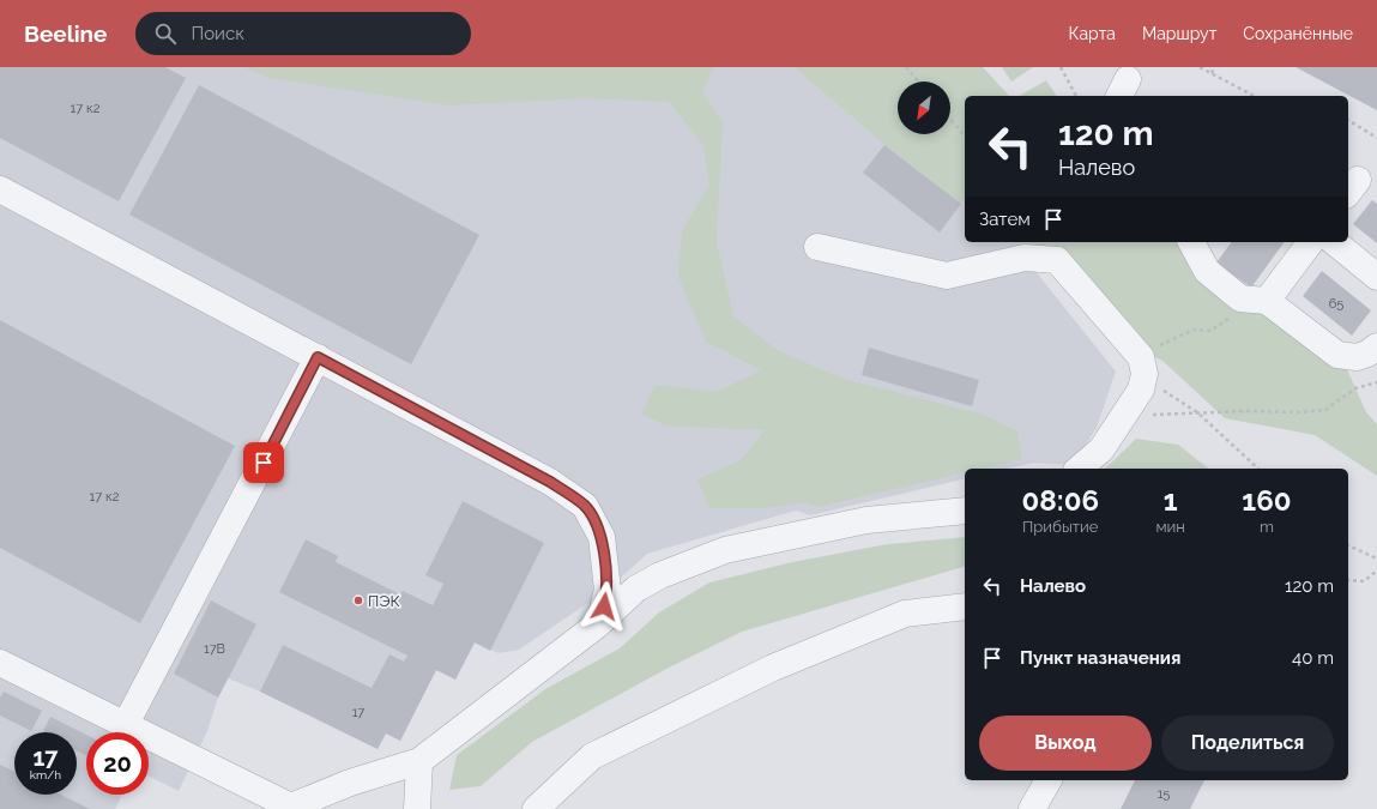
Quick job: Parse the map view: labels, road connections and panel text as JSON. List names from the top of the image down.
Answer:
{
  "places": ["ПЭК"],
  "house_numbers": [
    "17 к2",
    "65",
    "17 к2",
    "17В",
    "17",
    "15"
  ],
  "north": "bottom left",
  "page": {
    "header": "Beeline",
    "search": "Поиск",
    "nav": ["Карта", "Маршрут", "Сохранённые"],
    "turn": ["120 m", "Налево"],
    "then": "Затем",
    "eta": [
      "08:06",
      "Прибытие",
      "1",
      "мин",
      "160",
      "m"
    ],
    "list": [
      {
        "name": "Налево",
        "value": "120 m"
      },
      {
        "name": "Пункт назначения",
        "value": "40 m"
      }
    ],
    "buttons": ["Выход", "Поделиться"],
    "speed": "17 km/h",
    "limit": "20"
  }
}
